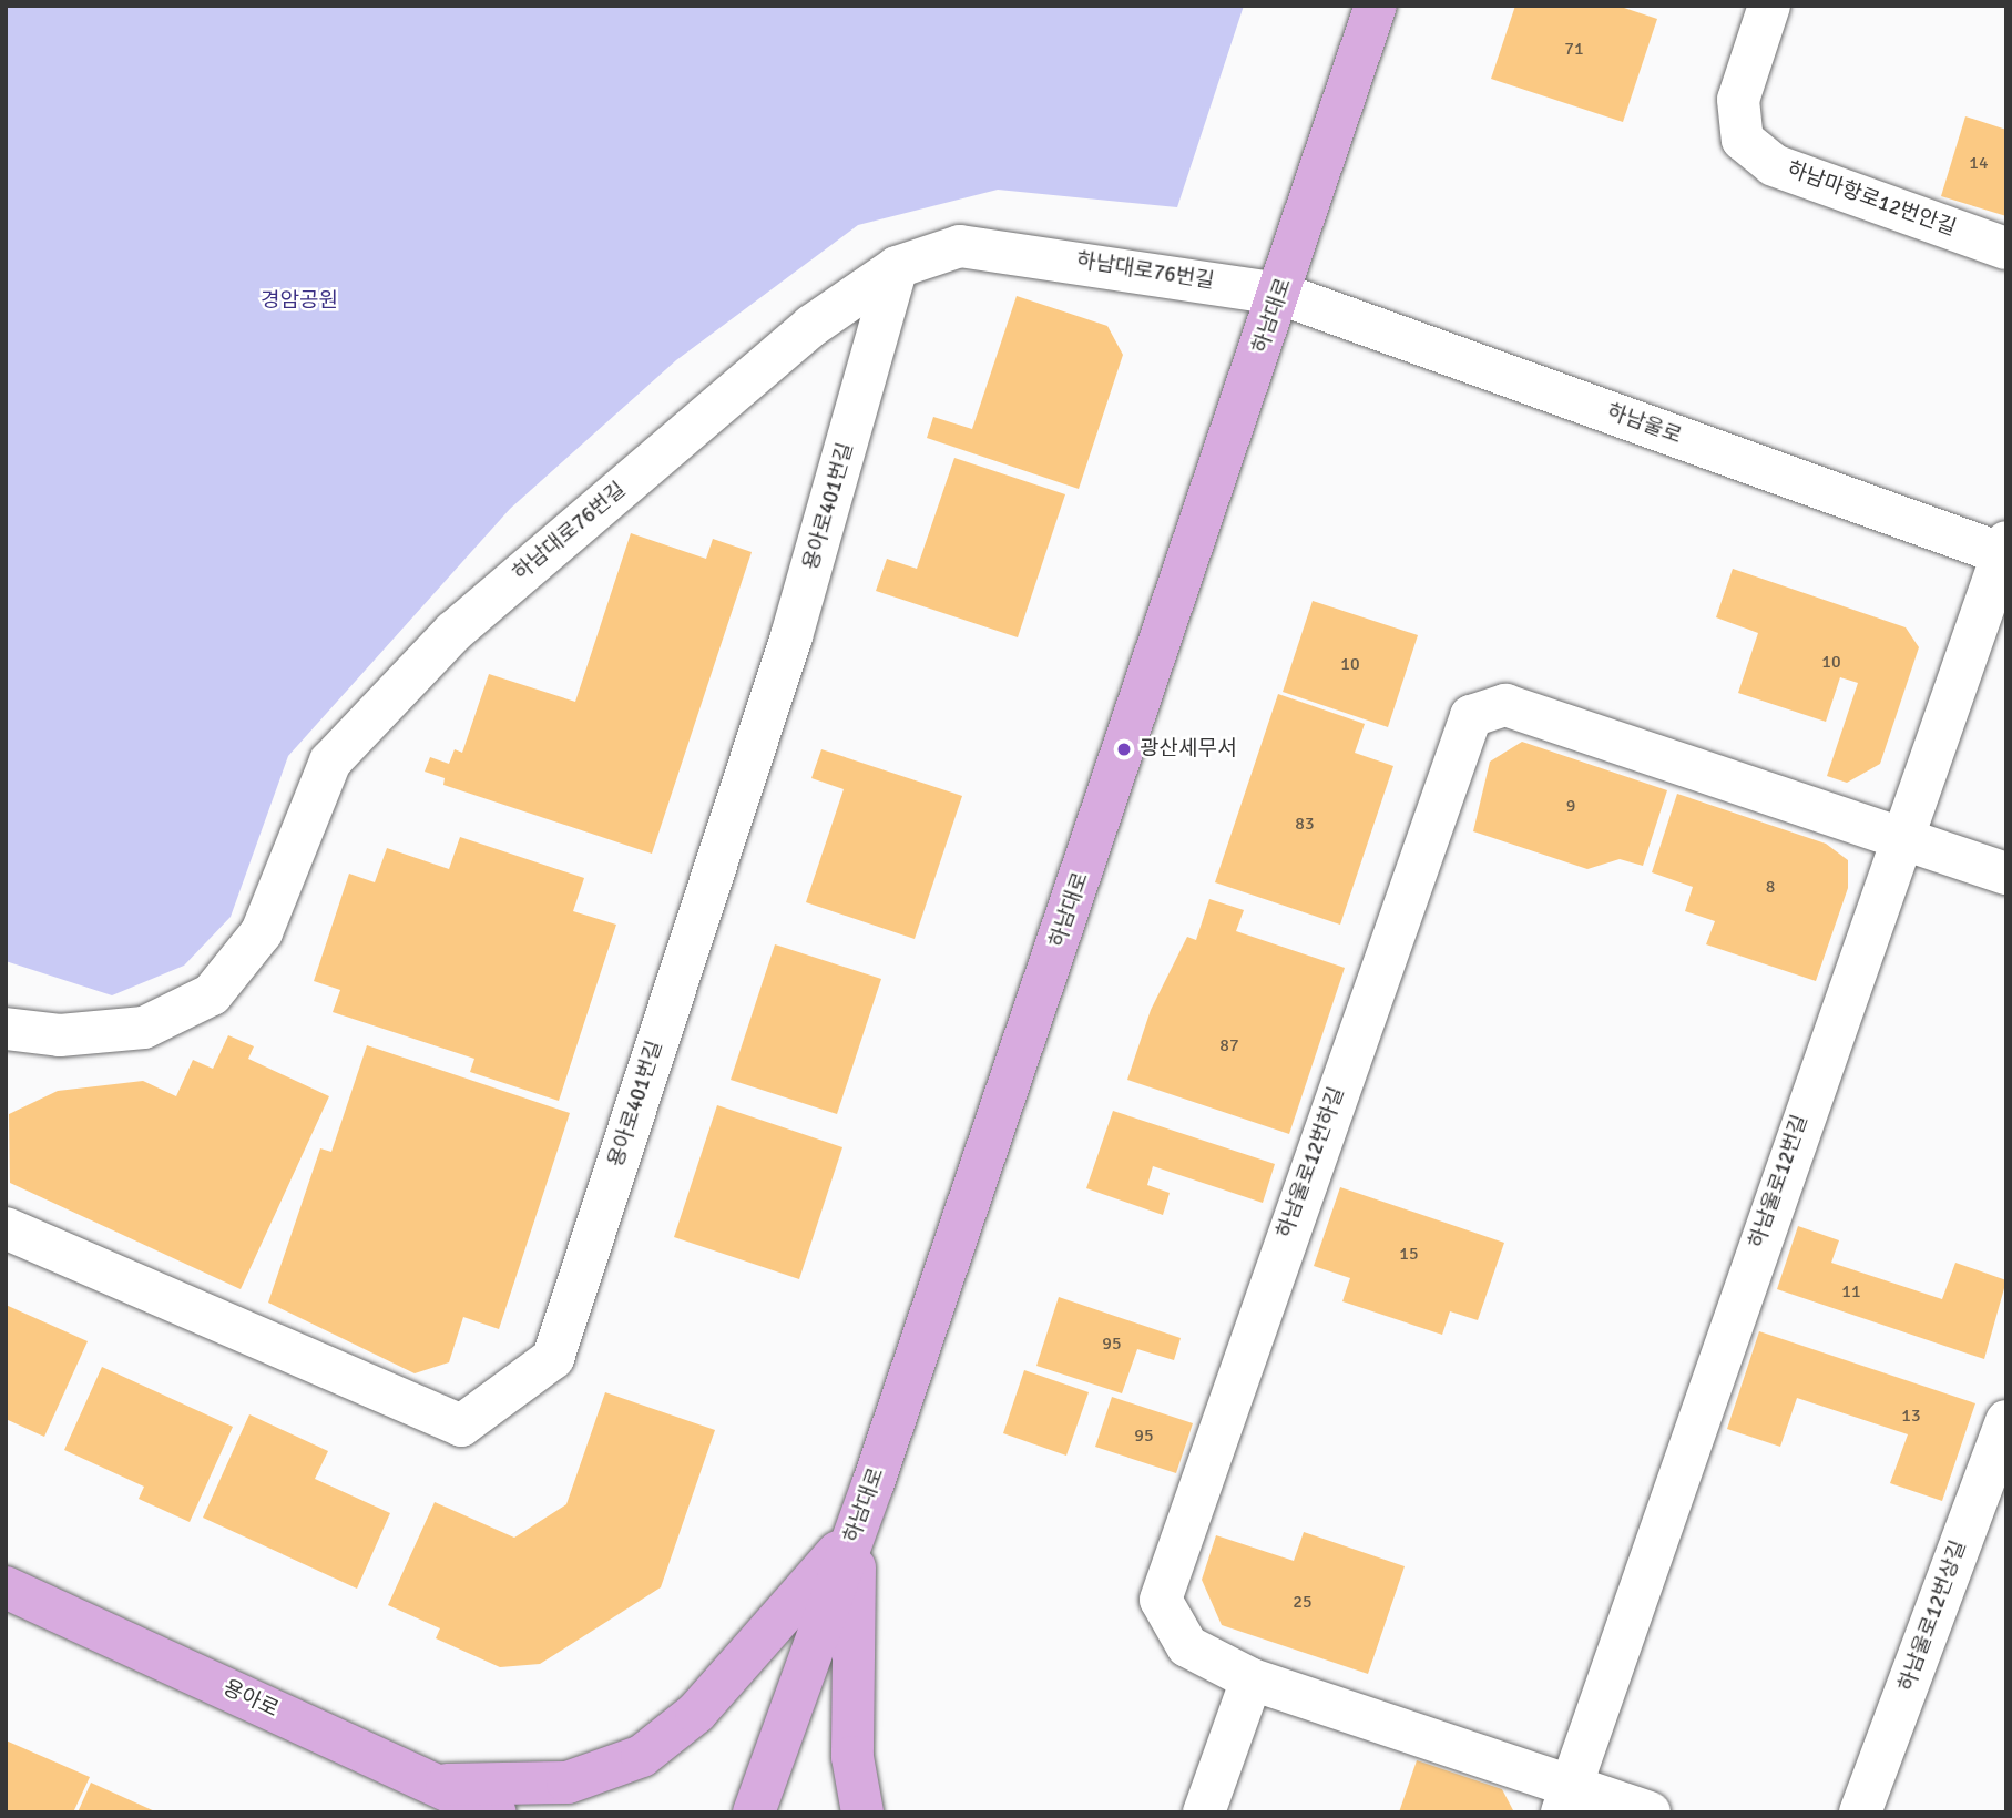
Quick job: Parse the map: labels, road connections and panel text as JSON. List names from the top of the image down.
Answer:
{
  "streets": {
    "main road": ["하남대로", "용아로"],
    "street": [
      "하남마항로12번안길",
      "하남대로76번길",
      "하남울로",
      "용아로401번길",
      "하남울로12번하길",
      "하남울로12번길",
      "하남울로12번상길"
    ]
  },
  "crossings": [
    ["하남대로76번길", "하남대로"],
    ["하남대로76번길", "하남울로"],
    ["하남대로76번길", "용아로401번길"],
    ["하남대로", "하남울로"],
    ["하남울로", "하남울로12번길"],
    ["하남울로12번하길", "하남울로12번길"]
  ],
  "parks": ["경암공원"],
  "places": ["광산세무서"],
  "house_numbers": [
    "71",
    "14",
    "10",
    "10",
    "9",
    "83",
    "8",
    "87",
    "15",
    "11",
    "95",
    "13",
    "95",
    "25"
  ]
}
